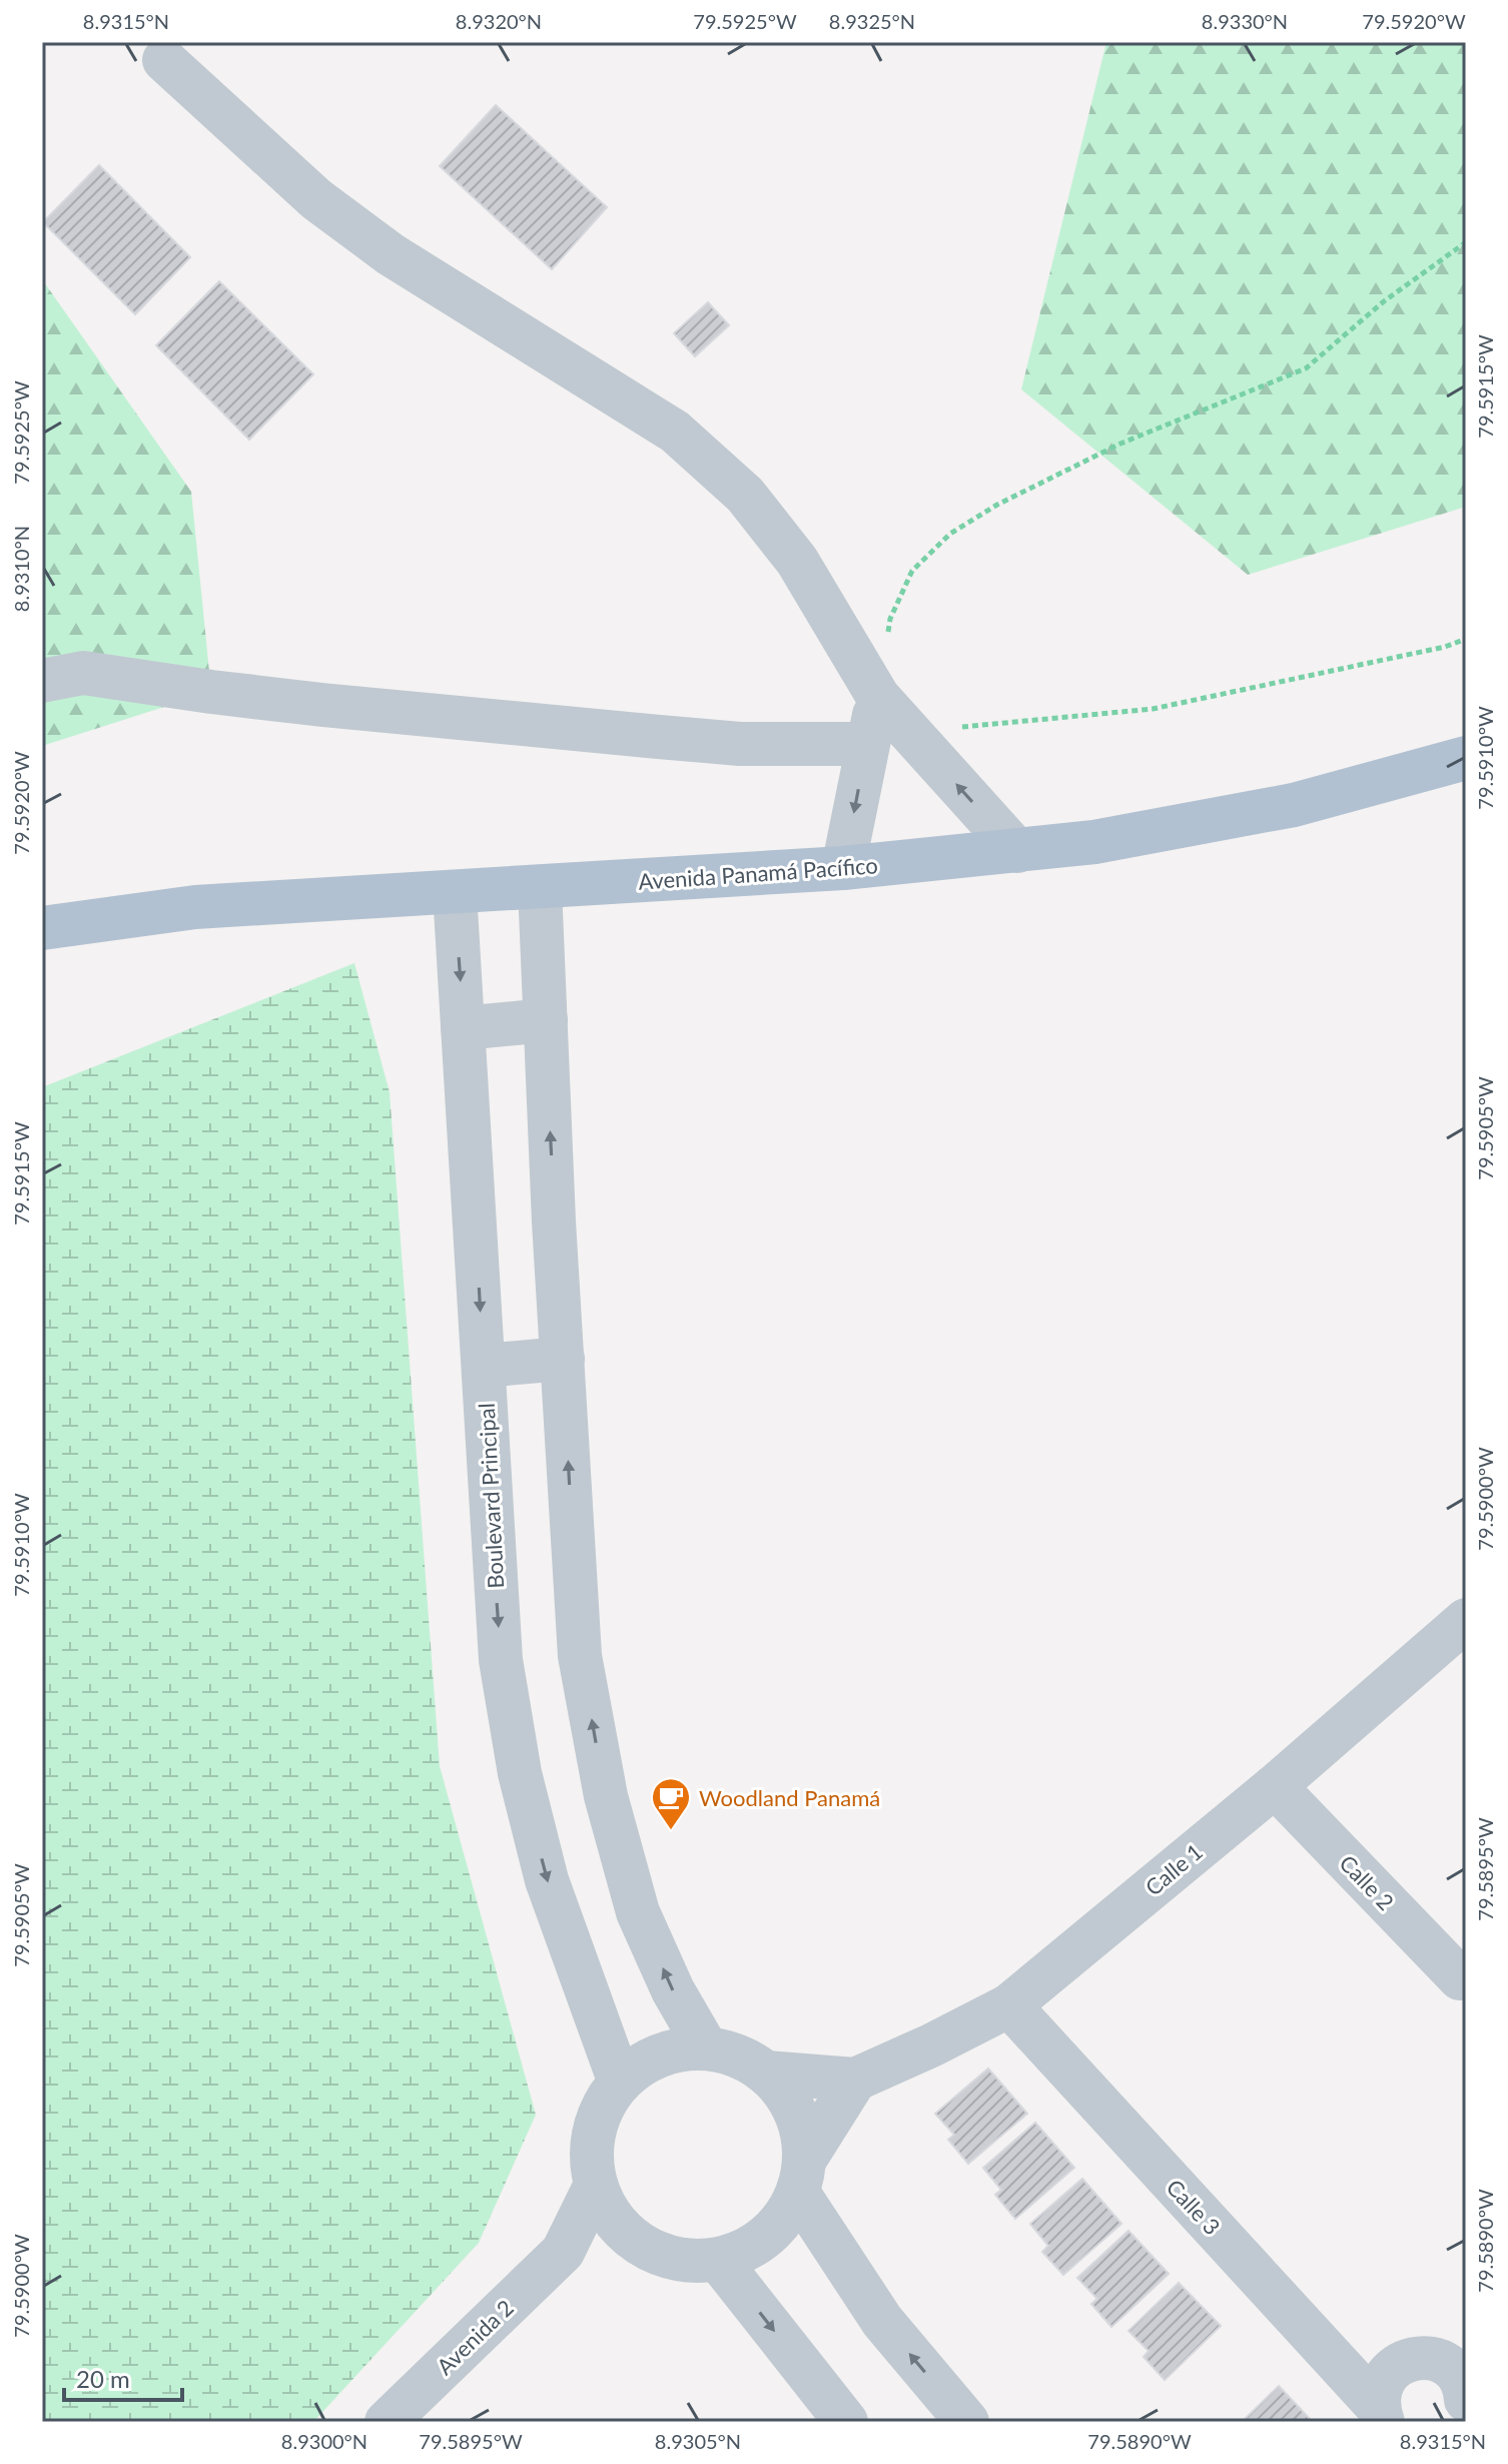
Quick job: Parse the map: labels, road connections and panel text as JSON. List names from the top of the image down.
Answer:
{
  "streets": {
    "main road": ["Avenida Panamá Pacífico"],
    "street": [
      "Boulevard Principal",
      "Calle 1",
      "Calle 2",
      "Calle 3",
      "Avenida 2"
    ]
  },
  "crossings": [
    ["Avenida Panamá Pacífico", "Boulevard Principal"],
    ["Boulevard Principal", "Calle 1"],
    ["Boulevard Principal", "Avenida 2"],
    ["Calle 1", "Calle 2"],
    ["Calle 1", "Calle 3"],
    ["Calle 1", "Avenida 2"]
  ],
  "places": {
    "cafe": ["Woodland Panamá"]
  },
  "scale_bar": "20 m",
  "coordinates": [
    "8.9315°N",
    "8.9320°N",
    "79.5925°W",
    "8.9325°N",
    "8.9330°N",
    "79.5920°W",
    "79.5915°W",
    "8.9310°N",
    "79.5910°W",
    "79.5905°W",
    "79.5900°W",
    "79.5895°W",
    "79.5890°W",
    "8.9300°N",
    "8.9305°N"
  ]
}
